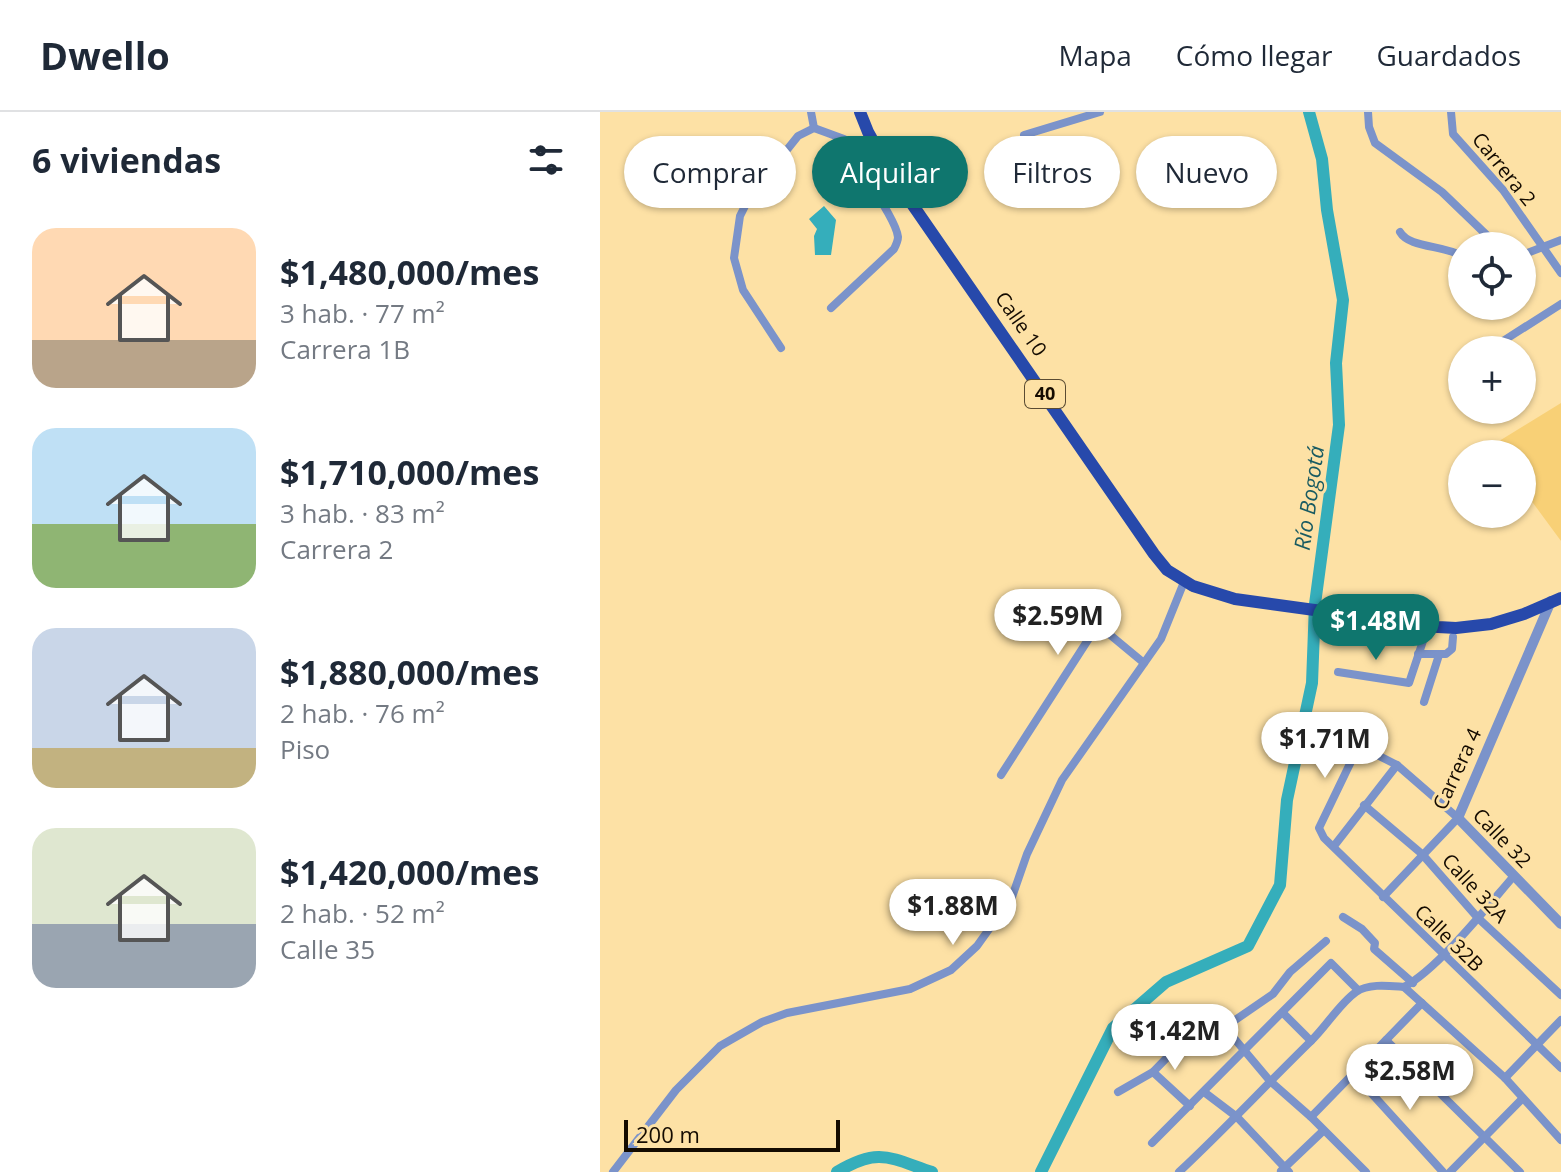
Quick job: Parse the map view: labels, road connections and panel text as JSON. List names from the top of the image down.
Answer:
{
  "streets": {
    "main road": ["Calle 10", "40"],
    "street": [
      "Carrera 2",
      "Carrera 4",
      "Calle 32",
      "Calle 32A",
      "Calle 32B"
    ]
  },
  "crossings": [
    ["Calle 10", "40"],
    ["40", "Carrera 4"],
    ["Carrera 4", "Calle 32"],
    ["Carrera 4", "Calle 32A"],
    ["Carrera 4", "Calle 32B"],
    ["Calle 32", "Calle 32B"]
  ],
  "water": ["Río Bogotá"],
  "scale_bar": "200 m",
  "page": {
    "header": "Dwello",
    "nav": ["Mapa", "Cómo llegar", "Guardados"],
    "heading": "6 viviendas",
    "chip": [
      "Comprar",
      "Alquilar",
      "Filtros",
      "Nuevo"
    ],
    "list": [
      {
        "name": "$1,480,000/mes",
        "note": "3 hab. · 77 m² · Carrera 1B"
      },
      {
        "name": "$1,710,000/mes",
        "note": "3 hab. · 83 m² · Carrera 2"
      },
      {
        "name": "$1,880,000/mes",
        "note": "2 hab. · 76 m² · Piso"
      },
      {
        "name": "$1,420,000/mes",
        "note": "2 hab. · 52 m² · Calle 35"
      }
    ],
    "map_buttons": ["+", "−"],
    "price": [
      "$2.59M",
      "$1.48M",
      "$1.71M",
      "$1.88M",
      "$1.42M",
      "$2.58M"
    ],
    "scale": "200 m"
  }
}
